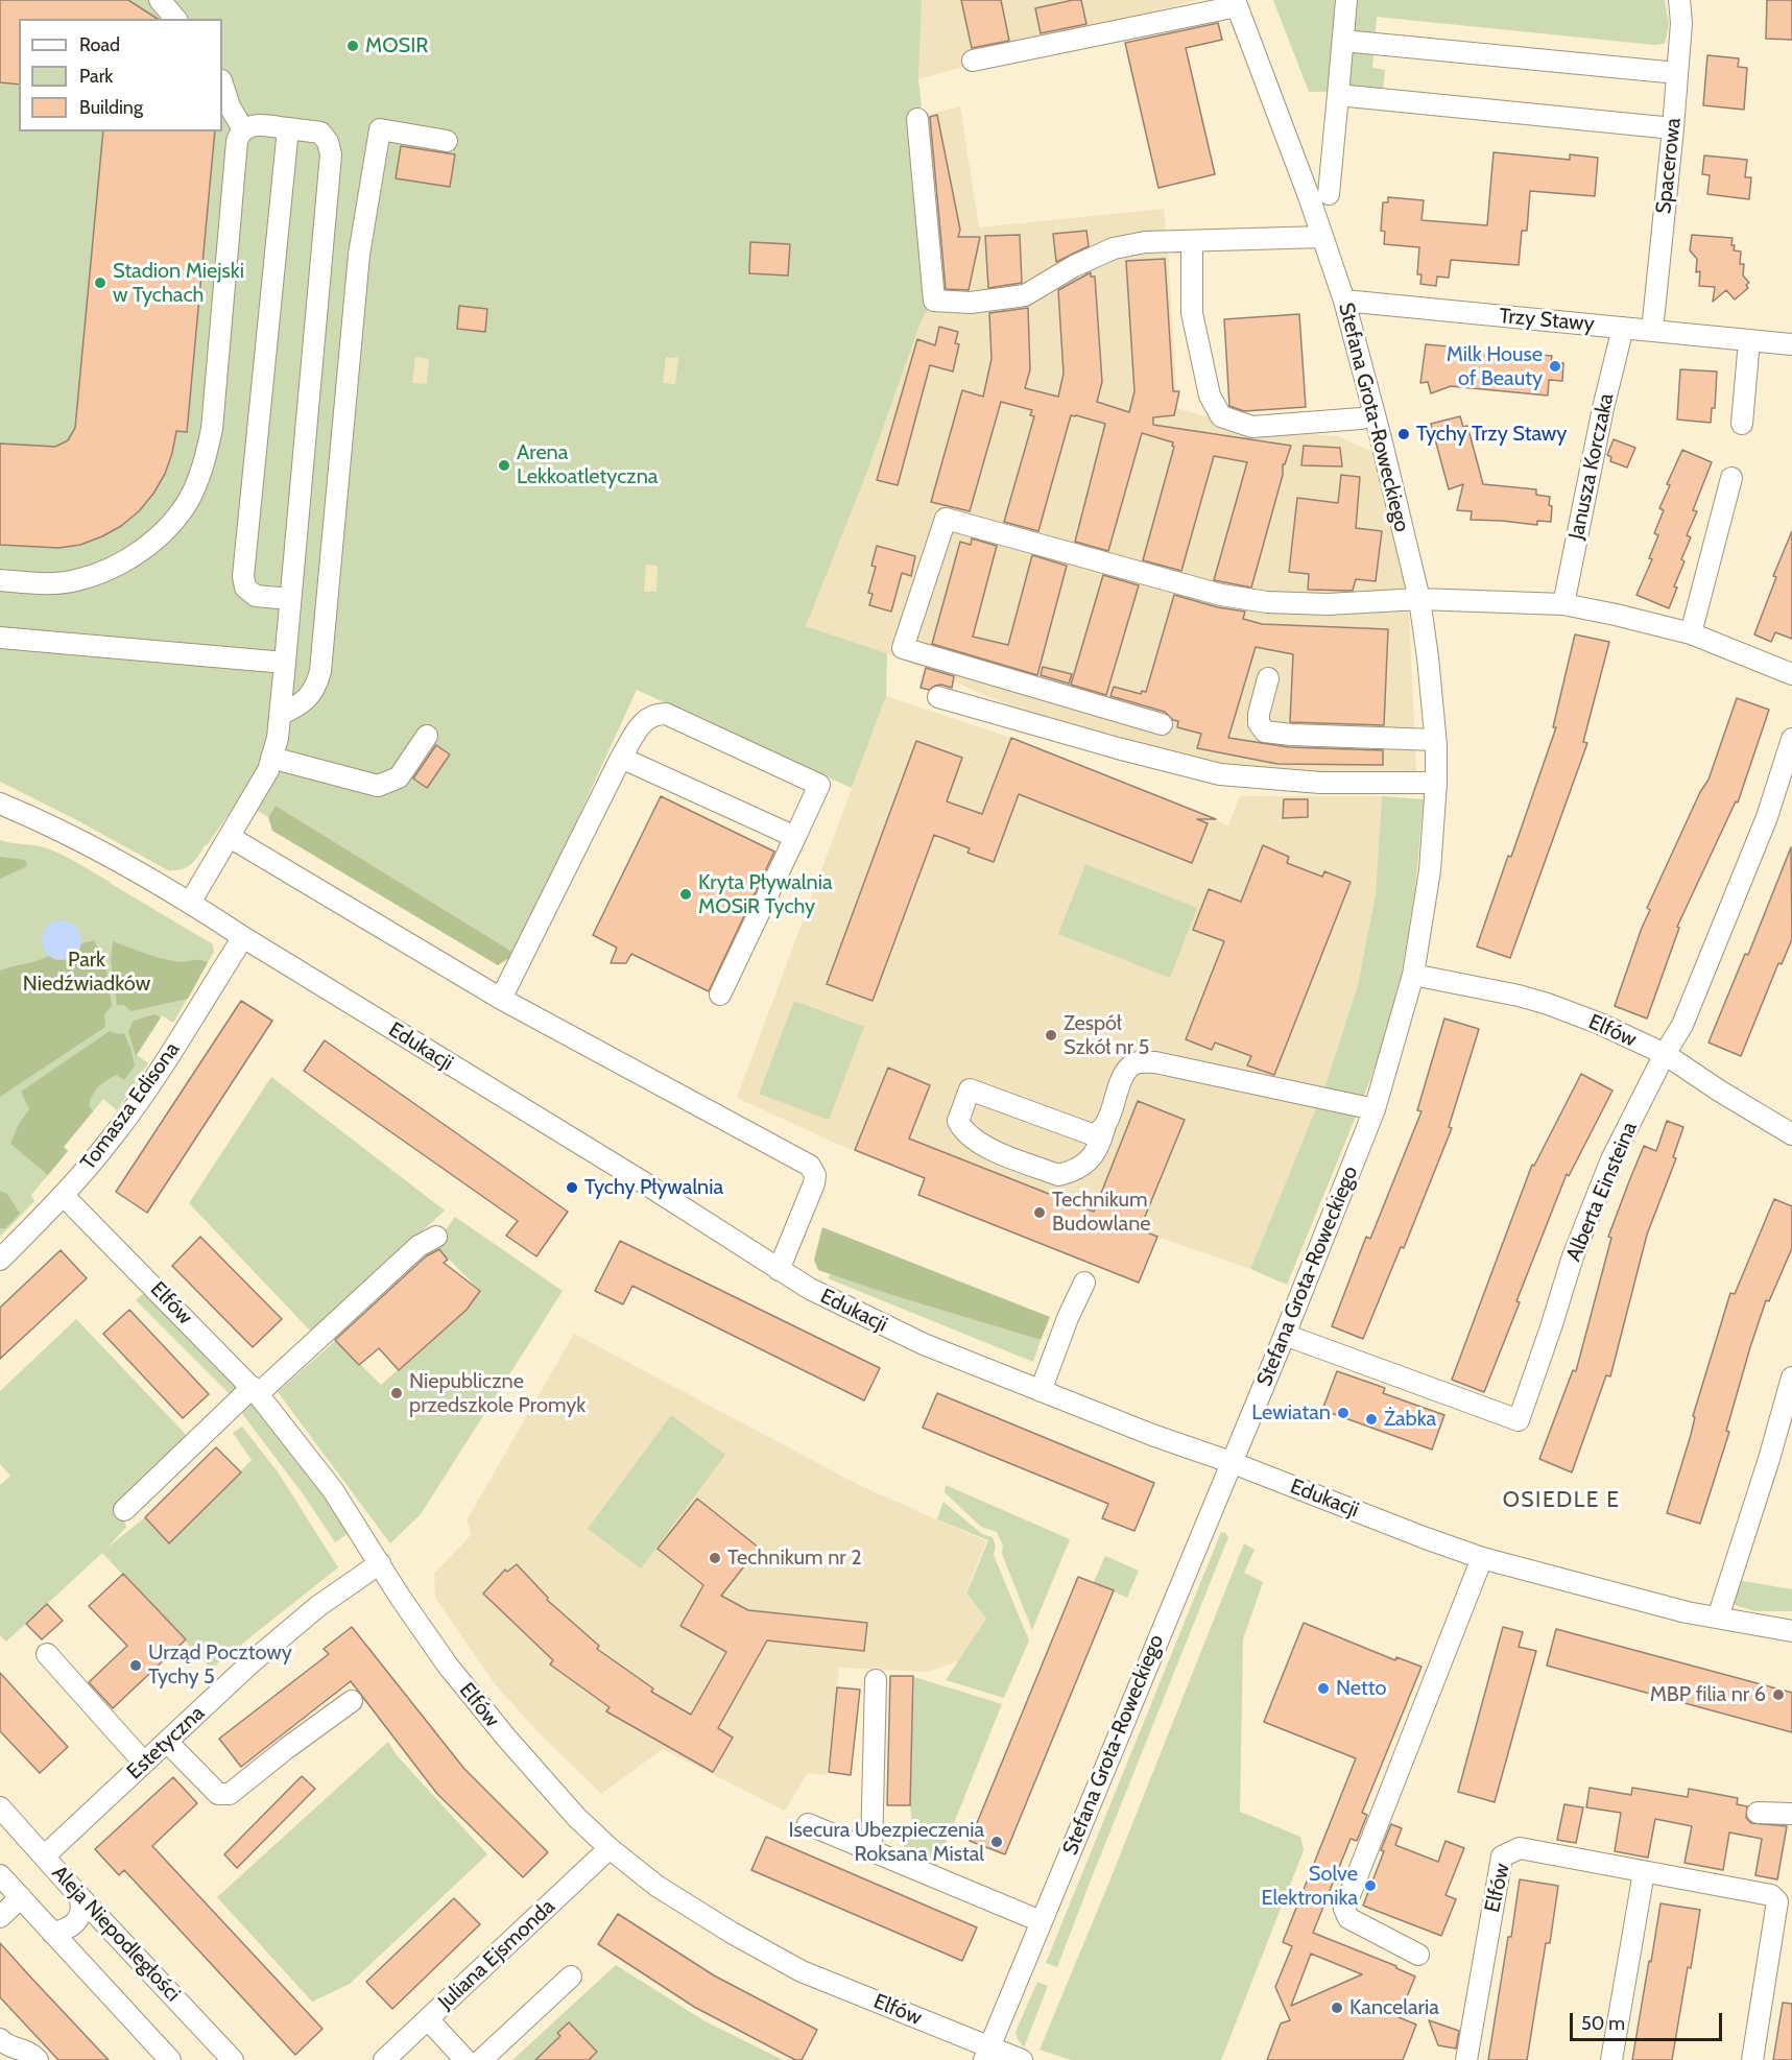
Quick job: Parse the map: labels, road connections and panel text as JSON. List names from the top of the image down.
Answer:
{
  "streets": {
    "street": [
      "Spacerowa",
      "Trzy Stawy",
      "Stefana Grota-Roweckiego",
      "Janusza Korczaka",
      "Elfów",
      "Edukacji",
      "Tomasza Edisona",
      "Alberta Einsteina",
      "Estetyczna",
      "Aleja Niepodległości",
      "Juliana Ejsmonda"
    ]
  },
  "crossings": [
    ["Spacerowa", "Trzy Stawy"],
    ["Trzy Stawy", "Stefana Grota-Roweckiego"],
    ["Trzy Stawy", "Janusza Korczaka"],
    ["Stefana Grota-Roweckiego", "Elfów"],
    ["Stefana Grota-Roweckiego", "Edukacji"],
    ["Stefana Grota-Roweckiego", "Alberta Einsteina"],
    ["Elfów", "Tomasza Edisona"],
    ["Elfów", "Alberta Einsteina"],
    ["Elfów", "Estetyczna"],
    ["Elfów", "Juliana Ejsmonda"],
    ["Edukacji", "Tomasza Edisona"],
    ["Estetyczna", "Aleja Niepodległości"]
  ],
  "districts": ["OSIEDLE E"],
  "parks": ["Park Niedźwiadków"],
  "places": [
    "MOSIR",
    "Stadion Miejski w Tychach",
    "Milk House of Beauty",
    "Tychy Trzy Stawy",
    "Arena Lekkoatletyczna",
    "Kryta Pływalnia MOSiR Tychy",
    "Zespół Szkół nr 5",
    "Tychy Pływalnia",
    "Technikum Budowlane",
    "Niepubliczne przedszkole Promyk",
    "Lewiatan",
    "Żabka",
    "Technikum nr 2",
    "Urząd Pocztowy Tychy 5",
    "Netto",
    "MBP filia nr 6",
    "Isecura Ubezpieczenia Roksana Mistal",
    "Solve Elektronika",
    "Kancelaria"
  ],
  "legend": ["Road", "Park", "Building"],
  "scale_bar": "50 m"
}
